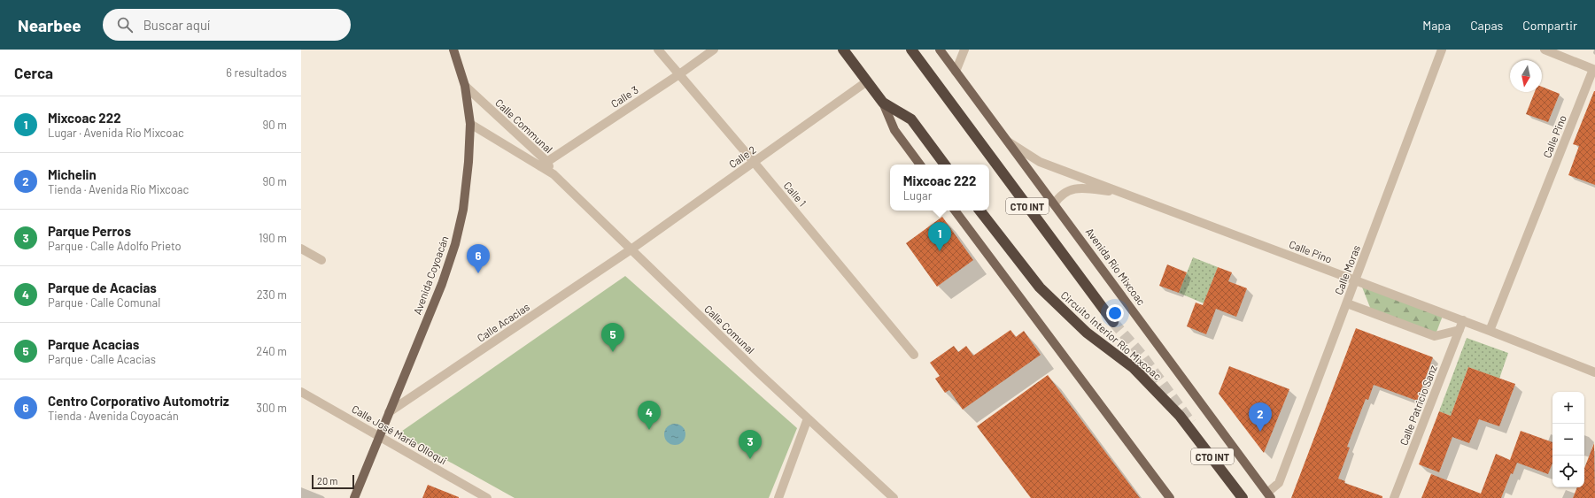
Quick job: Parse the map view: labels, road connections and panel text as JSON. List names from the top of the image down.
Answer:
{
  "streets": {
    "highway": ["CTO INT", "Circuito Interior Río Mixcoac"],
    "main road": ["Avenida Río Mixcoac", "Avenida Coyoacán"],
    "street": [
      "Calle 3",
      "Calle Communal",
      "Calle Pino",
      "Calle 2",
      "Calle 1",
      "Calle Moras",
      "Calle Acacias",
      "Calle Comunal",
      "Calle Patricio Sanz",
      "Calle José María Olloqui"
    ]
  },
  "crossings": [
    ["Calle 3", "Calle Communal"],
    ["Calle 3", "Calle 1"],
    ["Calle Communal", "Avenida Coyoacán"],
    ["Calle Communal", "Calle Comunal"],
    ["Calle Pino", "Avenida Río Mixcoac"],
    ["Calle Pino", "Calle Moras"],
    ["Calle Pino", "Calle Patricio Sanz"],
    ["Calle 2", "Calle 1"],
    ["Calle 2", "Calle Acacias"],
    ["Calle 2", "Calle Comunal"],
    ["Avenida Río Mixcoac", "Calle Moras"],
    ["Avenida Coyoacán", "Calle Acacias"],
    ["Avenida Coyoacán", "Calle José María Olloqui"],
    ["Calle Acacias", "Calle Comunal"]
  ],
  "scale_bar": "20 m",
  "north": "bottom",
  "page": {
    "header": "Nearbee",
    "search": "Buscar aquí",
    "nav": ["Mapa", "Capas", "Compartir"],
    "heading": ["Cerca", "6 resultados"],
    "list": [
      {
        "mark": "1",
        "name": "Mixcoac 222",
        "note": "Lugar · Avenida Río Mixcoac",
        "value": "90 m"
      },
      {
        "mark": "2",
        "name": "Michelin",
        "note": "Tienda · Avenida Río Mixcoac",
        "value": "90 m"
      },
      {
        "mark": "3",
        "name": "Parque Perros",
        "note": "Parque · Calle Adolfo Prieto",
        "value": "190 m"
      },
      {
        "mark": "4",
        "name": "Parque de Acacias",
        "note": "Parque · Calle Comunal",
        "value": "230 m"
      },
      {
        "mark": "5",
        "name": "Parque Acacias",
        "note": "Parque · Calle Acacias",
        "value": "240 m"
      },
      {
        "mark": "6",
        "name": "Centro Corporativo Automotriz",
        "note": "Tienda · Avenida Coyoacán",
        "value": "300 m"
      }
    ],
    "popup": ["Mixcoac 222", "Lugar"],
    "pins": [
      "1",
      "6",
      "5",
      "4",
      "2",
      "3"
    ],
    "map_buttons": ["+", "−"],
    "scale": "20 m"
  }
}
